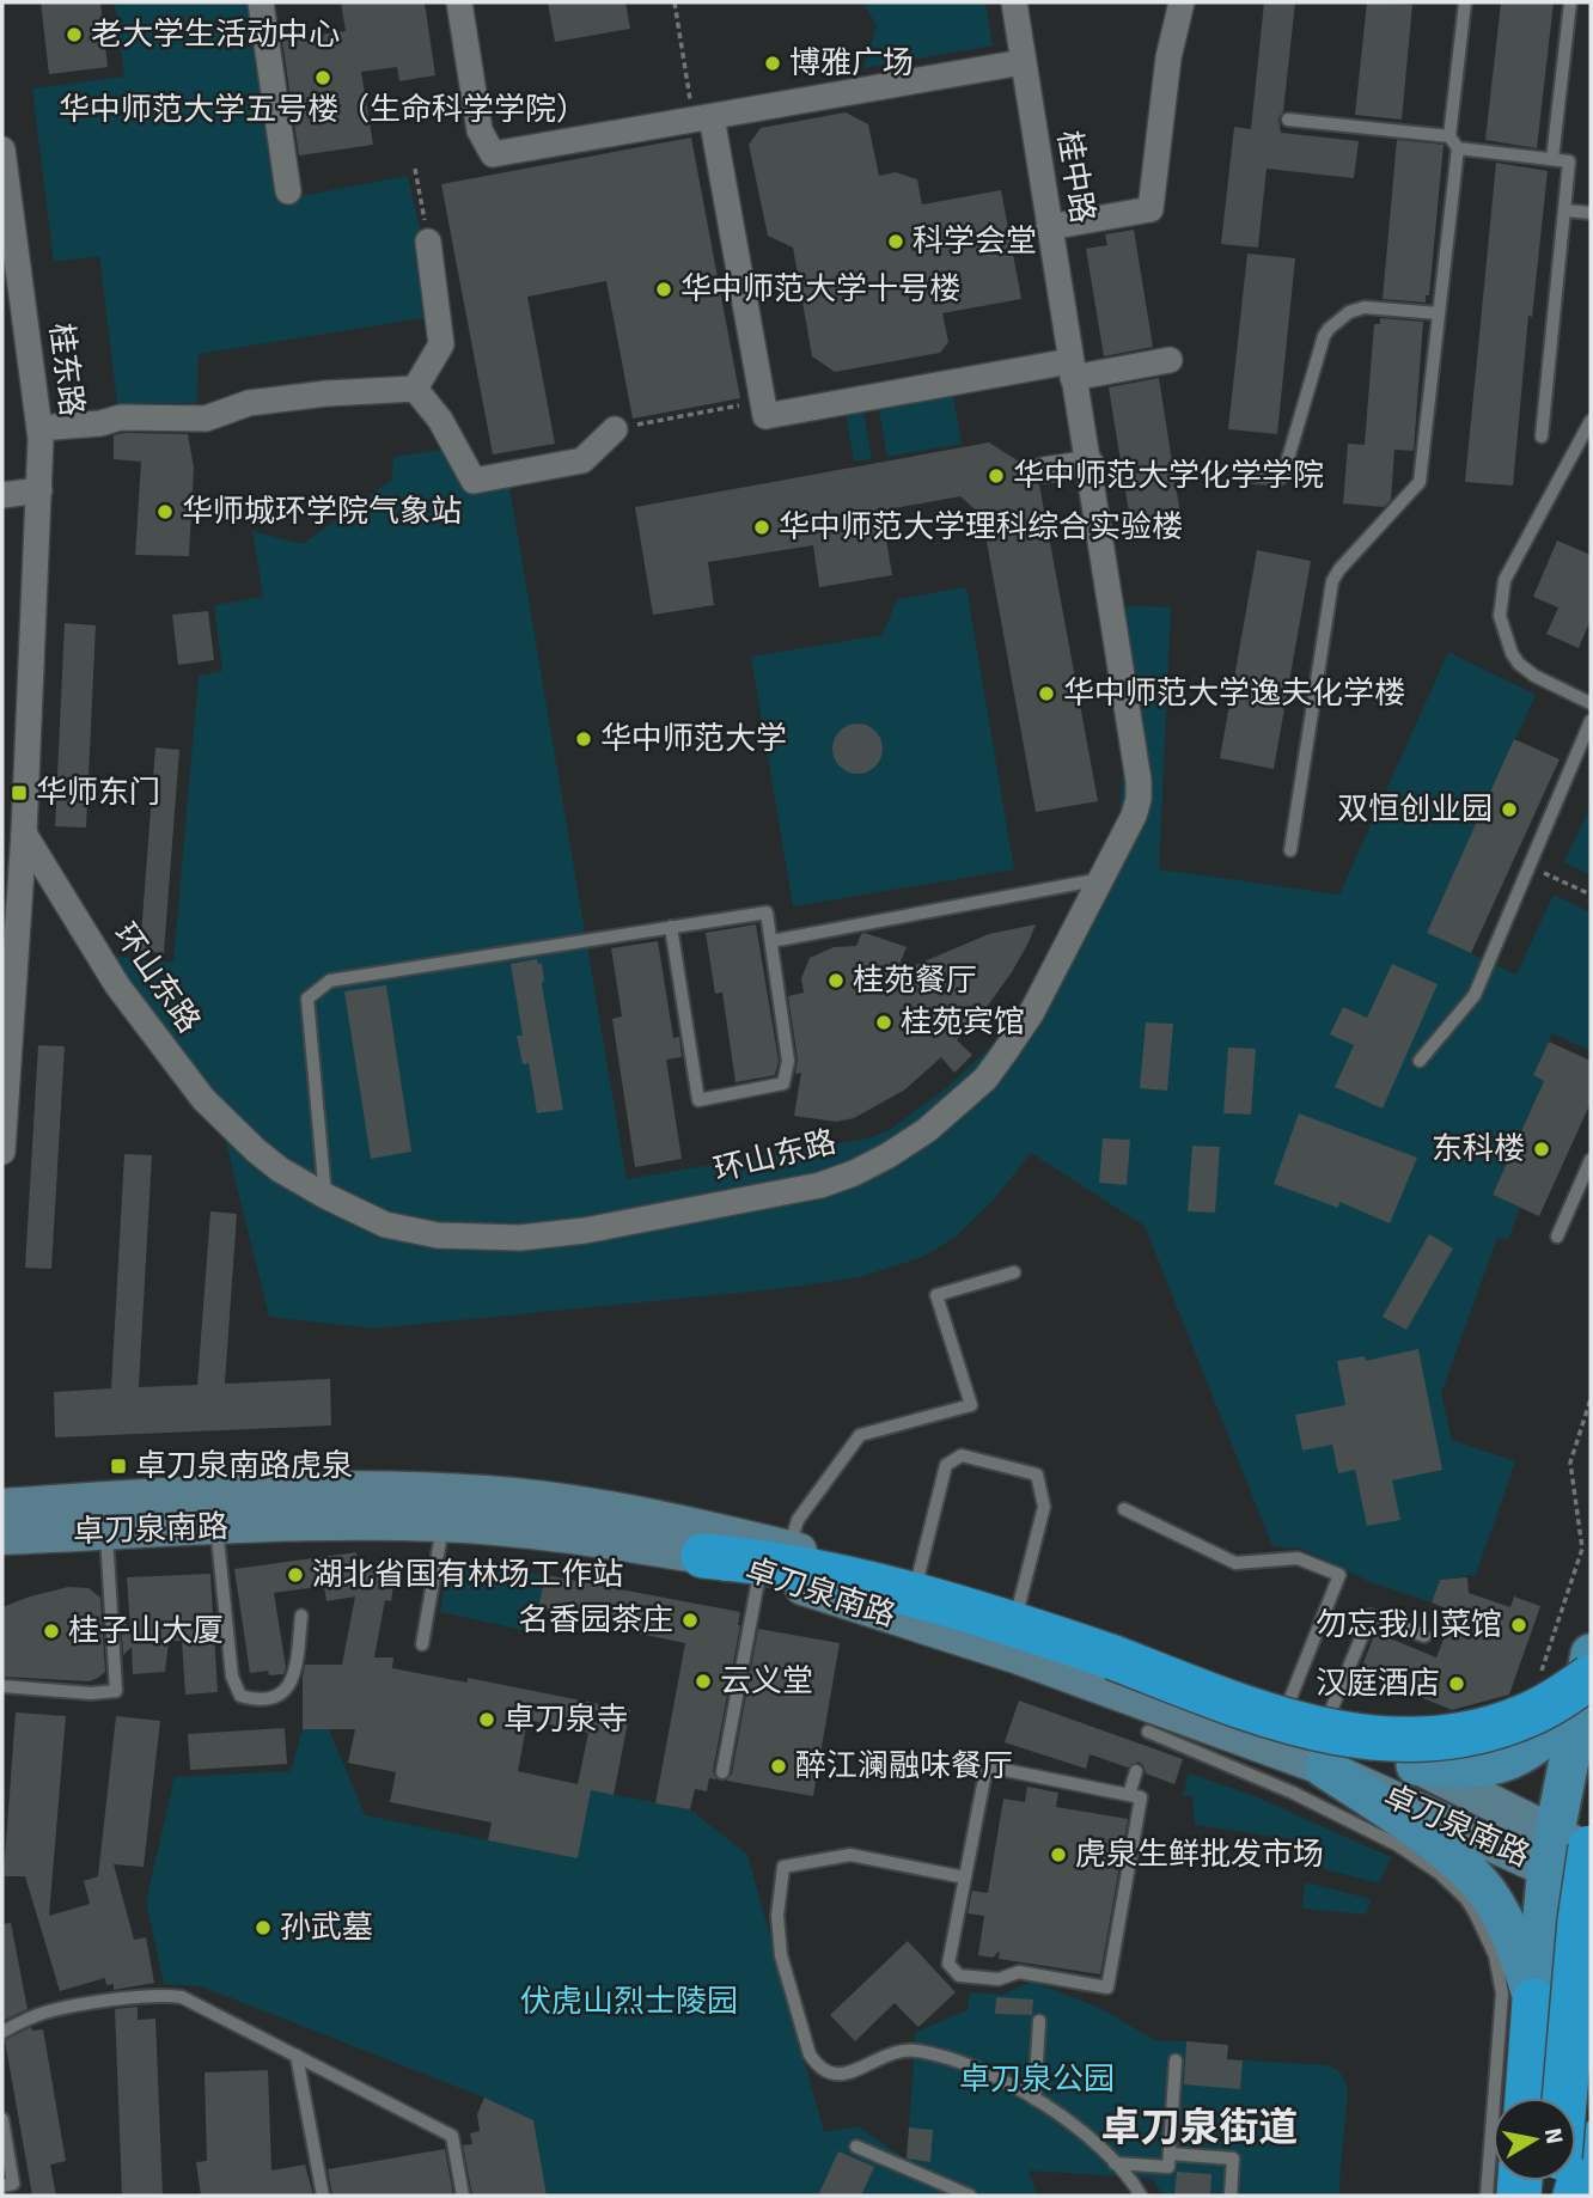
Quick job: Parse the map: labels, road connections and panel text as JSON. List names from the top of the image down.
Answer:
{
  "streets": {
    "main road": ["卓刀泉南路"],
    "street": ["桂中路", "桂东路", "环山东路"]
  },
  "crossings": [
    ["桂中路", "环山东路"],
    ["桂东路", "环山东路"]
  ],
  "districts": ["卓刀泉街道"],
  "parks": ["伏虎山烈士陵园", "卓刀泉公园"],
  "places": {
    "other": [
      "老大学生活动中心",
      "博雅广场",
      "华中师范大学五号楼（生命科学学院）",
      "科学会堂",
      "华中师范大学十号楼",
      "华中师范大学化学学院",
      "华师城环学院气象站",
      "华中师范大学理科综合实验楼",
      "华中师范大学逸夫化学楼",
      "华中师范大学",
      "双恒创业园",
      "桂苑餐厅",
      "桂苑宾馆",
      "东科楼",
      "湖北省国有林场工作站",
      "名香园茶庄",
      "勿忘我川菜馆",
      "桂子山大厦",
      "云义堂",
      "汉庭酒店",
      "卓刀泉寺",
      "醉江澜融味餐厅",
      "虎泉生鲜批发市场",
      "孙武墓"
    ],
    "transit": ["华师东门", "卓刀泉南路虎泉"]
  },
  "north": "right"
}
